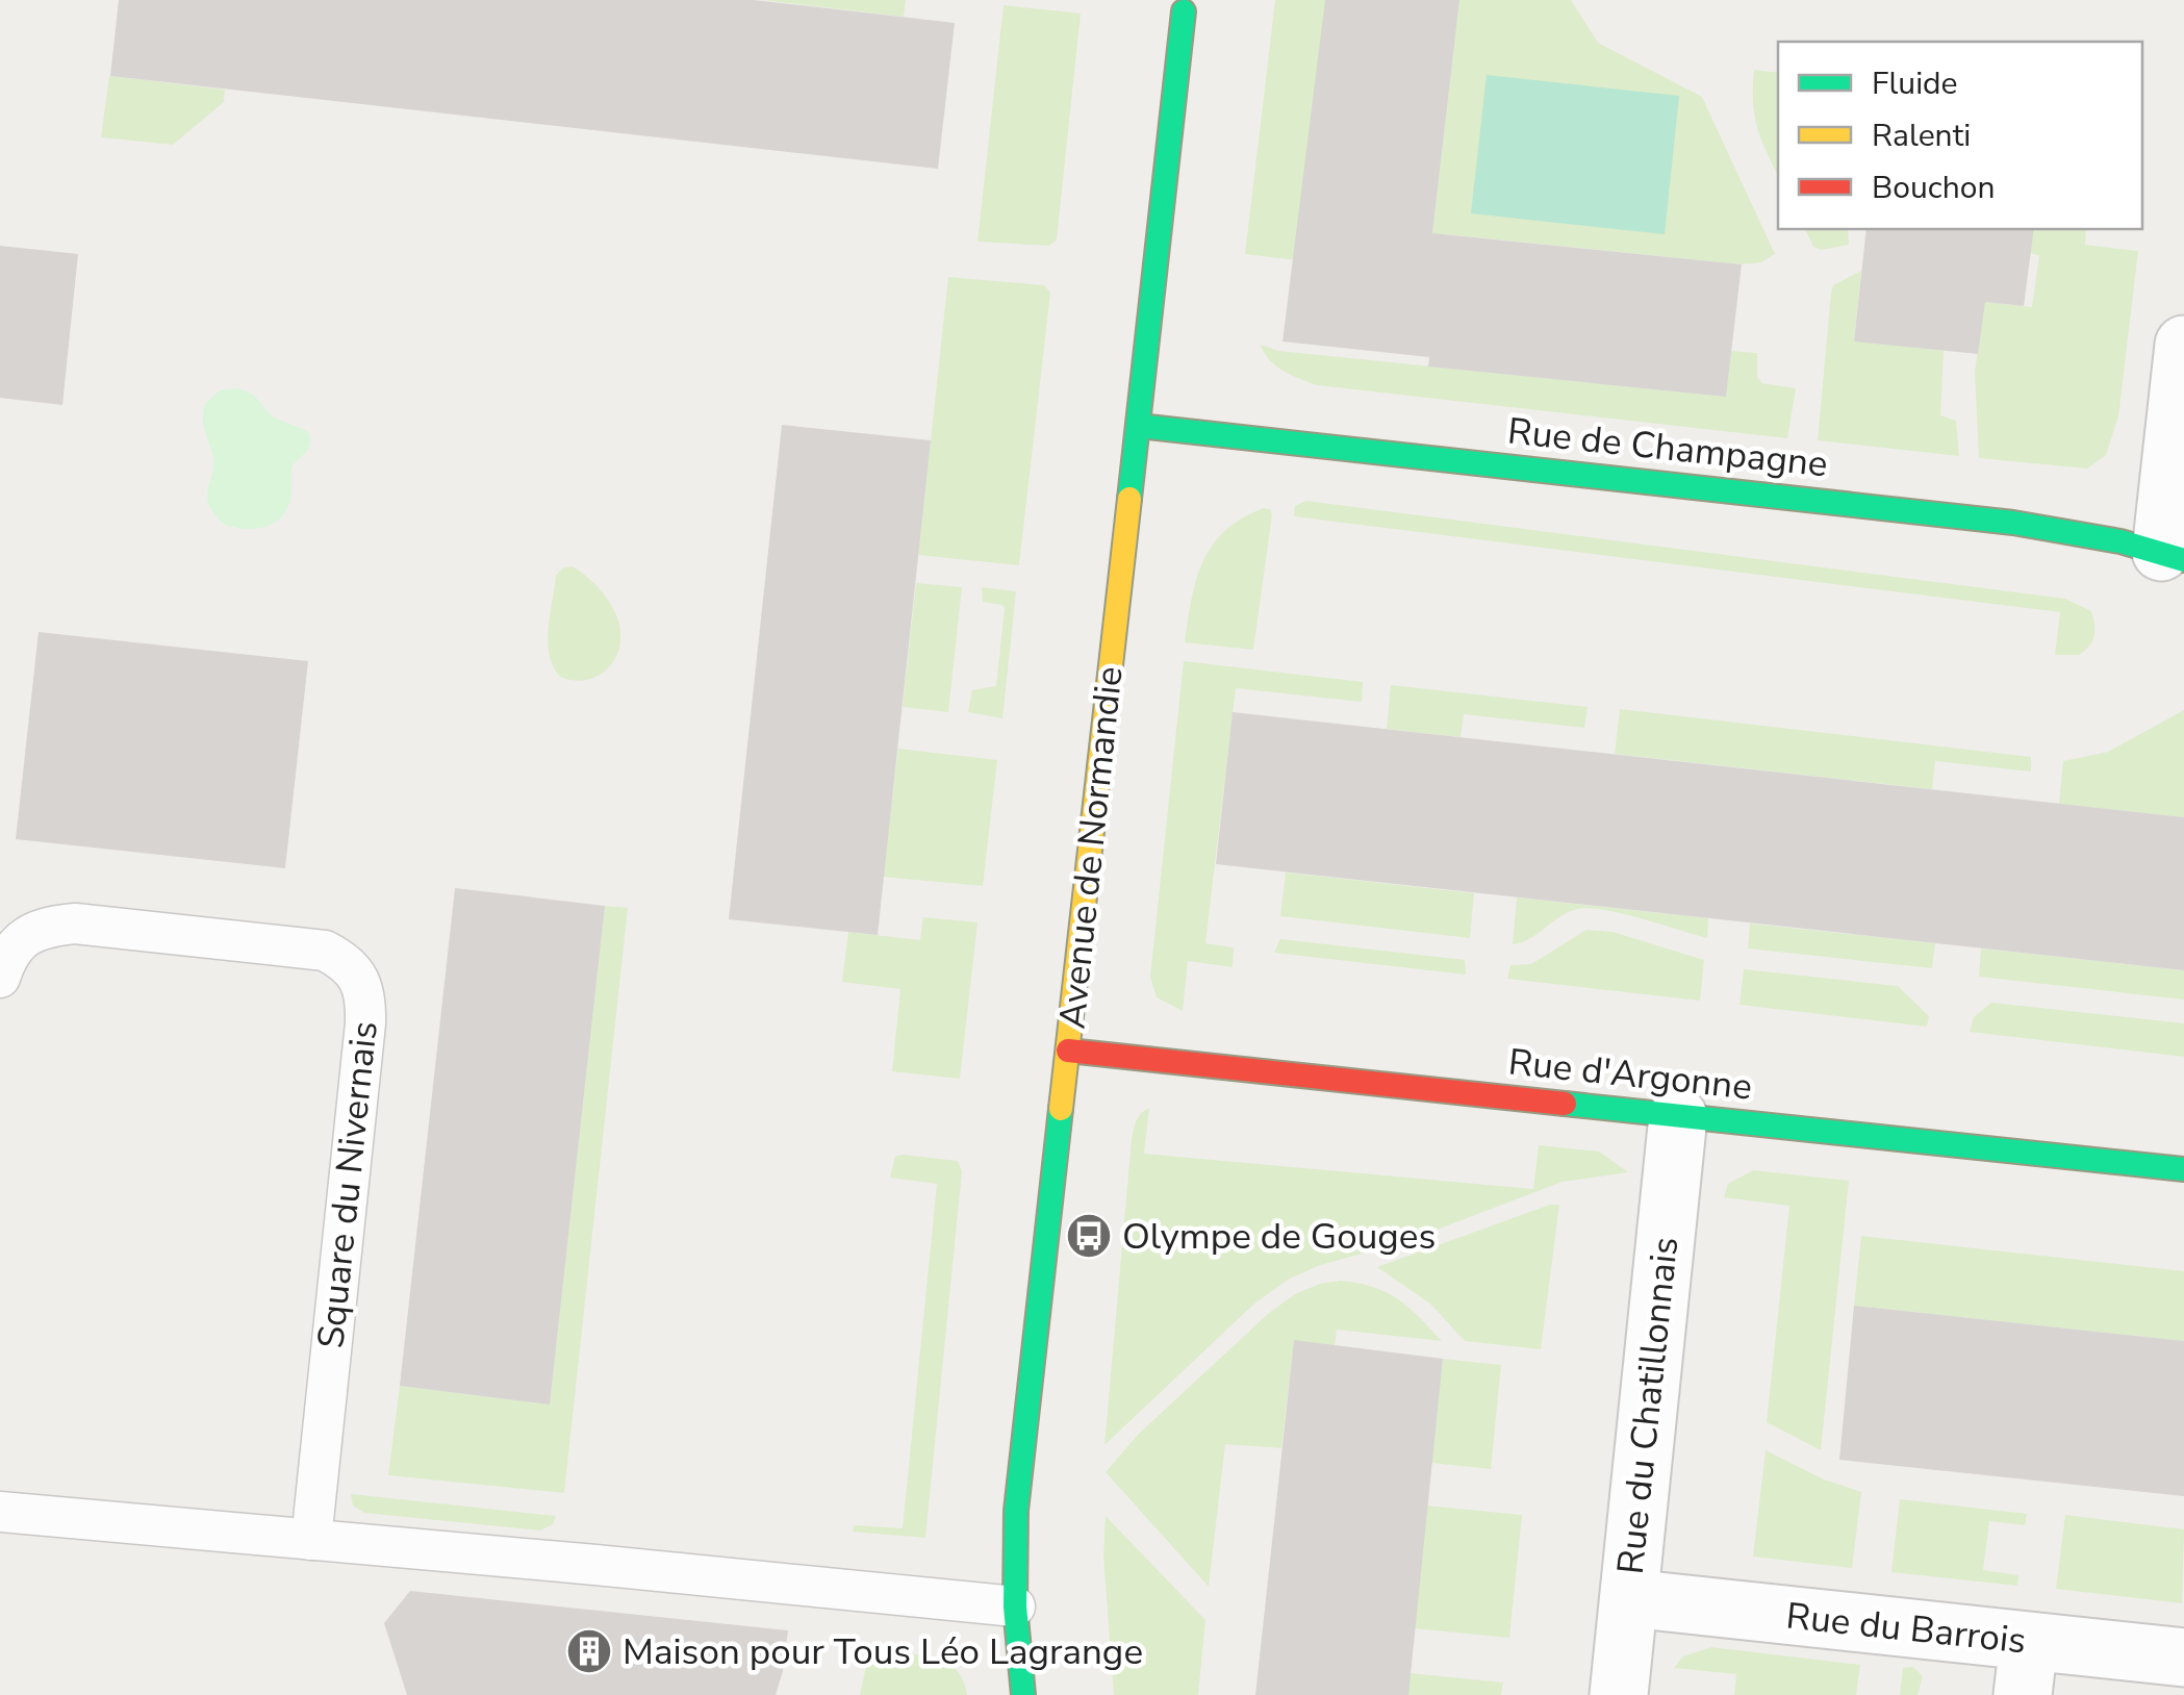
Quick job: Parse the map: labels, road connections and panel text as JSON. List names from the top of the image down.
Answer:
{
  "streets": {
    "street": [
      "Rue de Champagne",
      "Avenue de Normandie",
      "Rue d'Argonne",
      "Rue du Chatillonnais",
      "Rue du Barrois"
    ],
    "lane": ["Square du Nivernais"]
  },
  "crossings": [
    ["Rue de Champagne", "Avenue de Normandie"],
    ["Avenue de Normandie", "Rue d'Argonne"],
    ["Rue d'Argonne", "Rue du Chatillonnais"],
    ["Rue du Chatillonnais", "Rue du Barrois"]
  ],
  "places": {
    "bus stop": ["Olympe de Gouges"],
    "building": ["Maison pour Tous Léo Lagrange"]
  },
  "legend": ["Fluide", "Ralenti", "Bouchon"]
}
